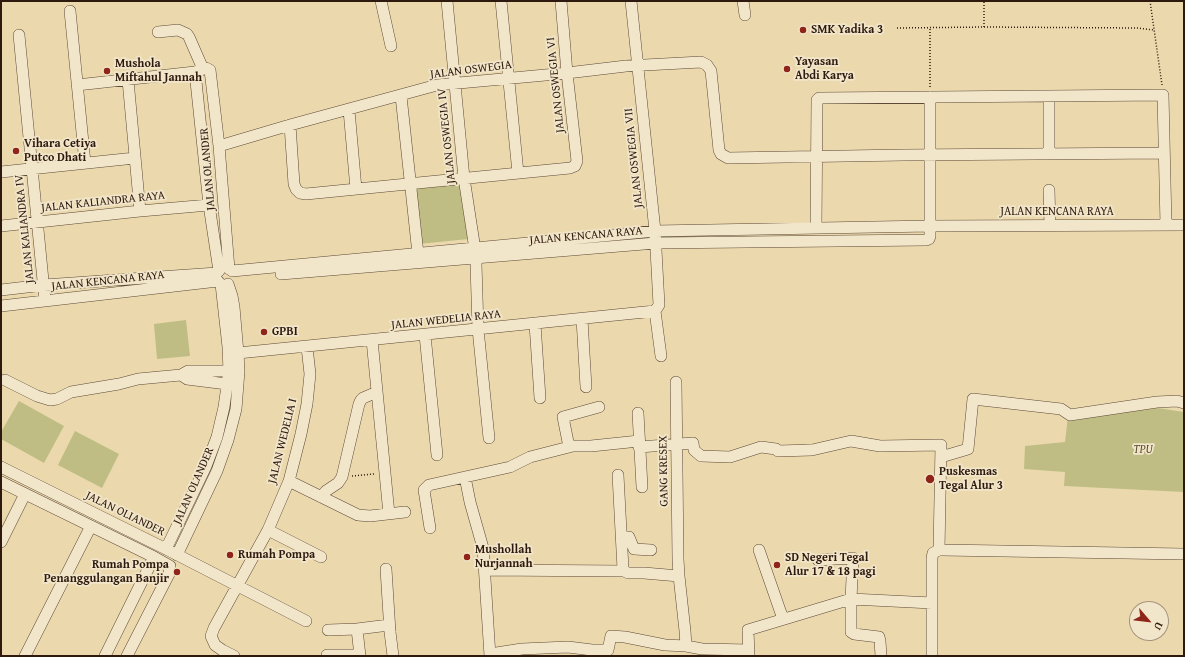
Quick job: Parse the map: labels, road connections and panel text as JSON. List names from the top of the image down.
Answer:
{
  "streets": {
    "street": [
      "JALAN OSWEGIA",
      "JALAN OSWEGIA VI",
      "JALAN OSWEGIA IV",
      "JALAN OSWEGIA VII",
      "JALAN OLANDER",
      "JALAN KALIANDRA RAYA",
      "JALAN KENCANA RAYA",
      "JALAN KALIANDRA IV",
      "JALAN WEDELIA RAYA",
      "JALAN WEDELIA I",
      "GANG KRESEX",
      "JALAN OLIANDER"
    ]
  },
  "crossings": [
    ["JALAN OSWEGIA", "JALAN OSWEGIA VI"],
    ["JALAN OSWEGIA", "JALAN OSWEGIA IV"],
    ["JALAN OSWEGIA", "JALAN OSWEGIA VII"],
    ["JALAN OSWEGIA", "JALAN OLANDER"],
    ["JALAN OSWEGIA IV", "JALAN KENCANA RAYA"],
    ["JALAN OSWEGIA IV", "JALAN WEDELIA RAYA"],
    ["JALAN OSWEGIA VII", "JALAN KENCANA RAYA"],
    ["JALAN OSWEGIA VII", "JALAN WEDELIA RAYA"],
    ["JALAN OLANDER", "JALAN KALIANDRA RAYA"],
    ["JALAN OLANDER", "JALAN KENCANA RAYA"],
    ["JALAN OLANDER", "JALAN WEDELIA RAYA"],
    ["JALAN OLANDER", "JALAN OLIANDER"],
    ["JALAN KALIANDRA RAYA", "JALAN KALIANDRA IV"],
    ["JALAN KENCANA RAYA", "JALAN KALIANDRA IV"],
    ["JALAN WEDELIA RAYA", "JALAN WEDELIA I"],
    ["JALAN WEDELIA I", "JALAN OLIANDER"]
  ],
  "parks": ["TPU"],
  "places": [
    "SMK Yadika 3",
    "Yayasan Abdi Karya",
    "Mushola Miftahul Jannah",
    "Vihara Cetiya Putco Dhati",
    "GPBI",
    "Puskesmas Tegal Alur 3",
    "Rumah Pompa",
    "Mushollah Nurjannah",
    "SD Negeri Tegal Alur 17 & 18 pagi",
    "Rumah Pompa Penanggulangan Banjir"
  ],
  "north": "bottom right"
}
